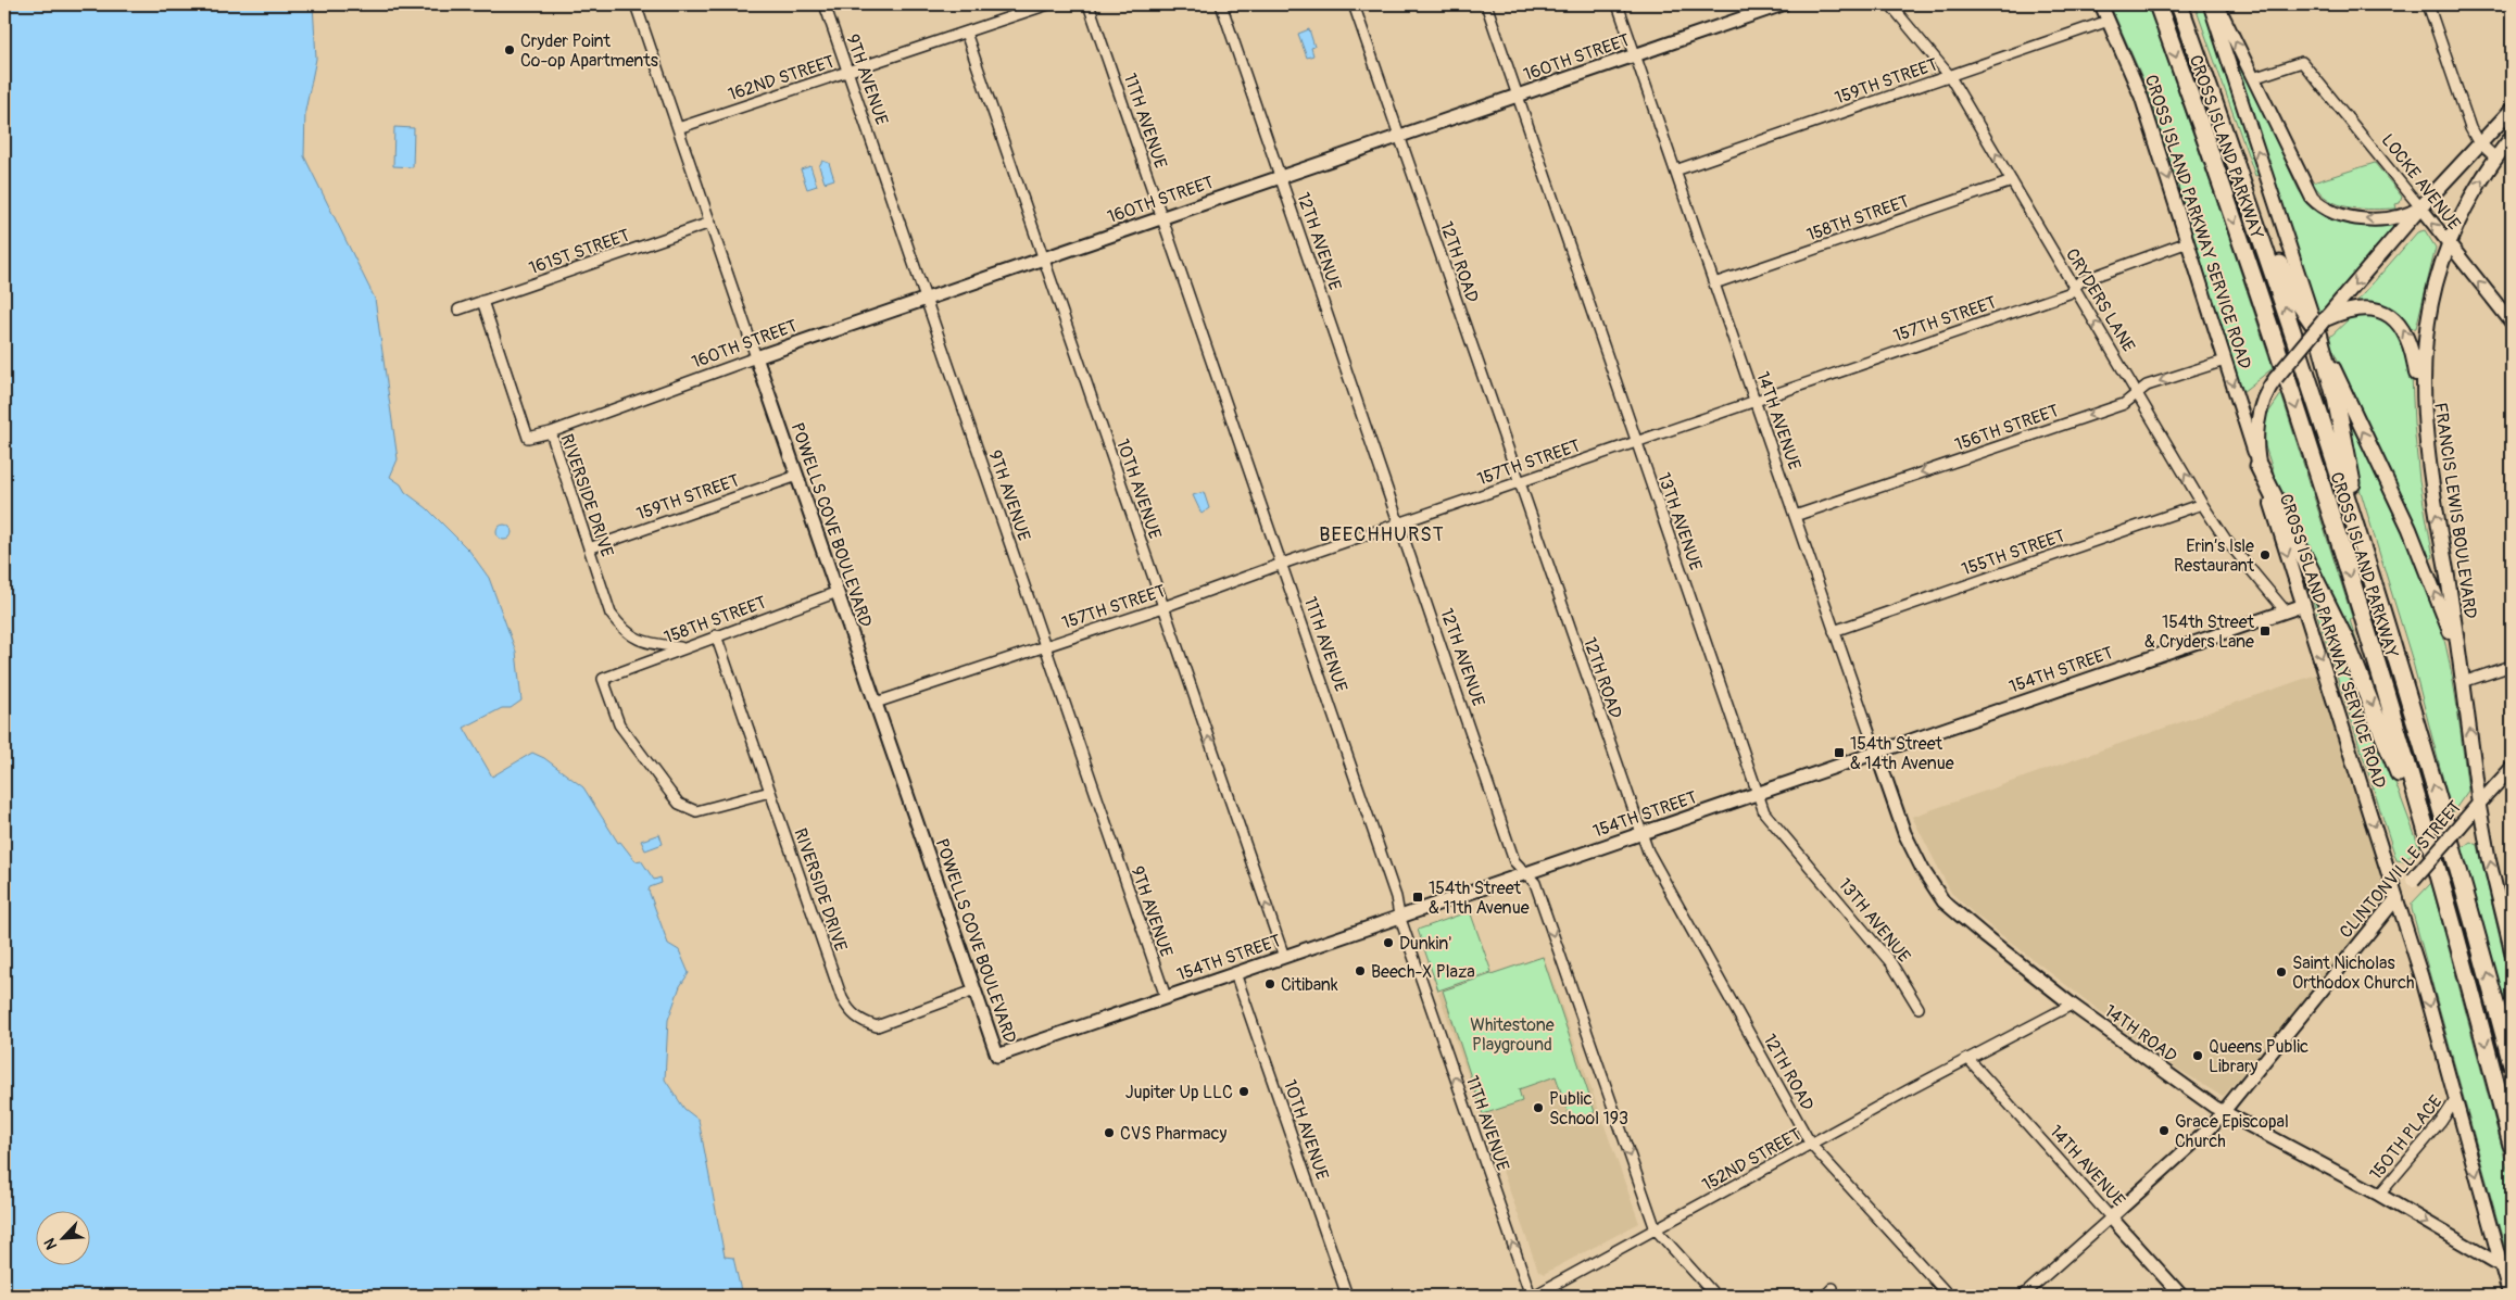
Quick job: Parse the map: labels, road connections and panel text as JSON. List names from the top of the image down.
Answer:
{
  "streets": {
    "highway": ["CROSS ISLAND PARKWAY"],
    "main road": ["CROSS ISLAND PARKWAY SERVICE ROAD", "FRANCIS LEWIS BOULEVARD", "CLINTONVILLE STREET"],
    "street": [
      "160TH STREET",
      "162ND STREET",
      "9TH AVENUE",
      "159TH STREET",
      "11TH AVENUE",
      "LOCKE AVENUE",
      "158TH STREET",
      "12TH AVENUE",
      "161ST STREET",
      "12TH ROAD",
      "CRYDERS LANE",
      "157TH STREET",
      "14TH AVENUE",
      "156TH STREET",
      "10TH AVENUE",
      "RIVERSIDE DRIVE",
      "13TH AVENUE",
      "POWELLS COVE BOULEVARD",
      "155TH STREET",
      "154TH STREET",
      "14TH ROAD",
      "150TH PLACE",
      "152ND STREET"
    ]
  },
  "crossings": [
    ["160TH STREET", "9TH AVENUE"],
    ["160TH STREET", "11TH AVENUE"],
    ["160TH STREET", "12TH AVENUE"],
    ["160TH STREET", "12TH ROAD"],
    ["160TH STREET", "14TH AVENUE"],
    ["160TH STREET", "10TH AVENUE"],
    ["160TH STREET", "RIVERSIDE DRIVE"],
    ["160TH STREET", "13TH AVENUE"],
    ["160TH STREET", "POWELLS COVE BOULEVARD"],
    ["162ND STREET", "9TH AVENUE"],
    ["162ND STREET", "10TH AVENUE"],
    ["162ND STREET", "POWELLS COVE BOULEVARD"],
    ["9TH AVENUE", "157TH STREET"],
    ["9TH AVENUE", "154TH STREET"],
    ["159TH STREET", "CROSS ISLAND PARKWAY SERVICE ROAD"],
    ["159TH STREET", "CRYDERS LANE"],
    ["159TH STREET", "14TH AVENUE"],
    ["159TH STREET", "RIVERSIDE DRIVE"],
    ["159TH STREET", "POWELLS COVE BOULEVARD"],
    ["11TH AVENUE", "157TH STREET"],
    ["11TH AVENUE", "154TH STREET"],
    ["11TH AVENUE", "152ND STREET"],
    ["LOCKE AVENUE", "FRANCIS LEWIS BOULEVARD"],
    ["158TH STREET", "CRYDERS LANE"],
    ["158TH STREET", "14TH AVENUE"],
    ["158TH STREET", "RIVERSIDE DRIVE"],
    ["158TH STREET", "POWELLS COVE BOULEVARD"],
    ["CROSS ISLAND PARKWAY SERVICE ROAD", "157TH STREET"],
    ["CROSS ISLAND PARKWAY SERVICE ROAD", "156TH STREET"],
    ["CROSS ISLAND PARKWAY SERVICE ROAD", "154TH STREET"],
    ["CROSS ISLAND PARKWAY SERVICE ROAD", "CLINTONVILLE STREET"],
    ["CROSS ISLAND PARKWAY SERVICE ROAD", "14TH ROAD"],
    ["CROSS ISLAND PARKWAY SERVICE ROAD", "150TH PLACE"],
    ["12TH AVENUE", "157TH STREET"],
    ["12TH AVENUE", "154TH STREET"],
    ["12TH AVENUE", "152ND STREET"],
    ["161ST STREET", "RIVERSIDE DRIVE"],
    ["161ST STREET", "POWELLS COVE BOULEVARD"],
    ["12TH ROAD", "157TH STREET"],
    ["12TH ROAD", "154TH STREET"],
    ["12TH ROAD", "152ND STREET"],
    ["CRYDERS LANE", "157TH STREET"],
    ["CRYDERS LANE", "156TH STREET"],
    ["CRYDERS LANE", "155TH STREET"],
    ["CRYDERS LANE", "154TH STREET"],
    ["157TH STREET", "14TH AVENUE"],
    ["157TH STREET", "10TH AVENUE"],
    ["157TH STREET", "13TH AVENUE"],
    ["157TH STREET", "POWELLS COVE BOULEVARD"],
    ["14TH AVENUE", "156TH STREET"],
    ["14TH AVENUE", "155TH STREET"],
    ["14TH AVENUE", "154TH STREET"],
    ["14TH AVENUE", "CLINTONVILLE STREET"],
    ["14TH AVENUE", "14TH ROAD"],
    ["14TH AVENUE", "152ND STREET"],
    ["10TH AVENUE", "154TH STREET"],
    ["RIVERSIDE DRIVE", "POWELLS COVE BOULEVARD"],
    ["13TH AVENUE", "154TH STREET"],
    ["POWELLS COVE BOULEVARD", "154TH STREET"],
    ["CLINTONVILLE STREET", "14TH ROAD"],
    ["14TH ROAD", "150TH PLACE"],
    ["14TH ROAD", "152ND STREET"]
  ],
  "one_way": ["LOCKE AVENUE", "CRYDERS LANE", "156TH STREET"],
  "districts": ["BEECHHURST"],
  "parks": ["Whitestone Playground"],
  "places": {
    "other": [
      "Cryder Point Co-op Apartments",
      "Erin’s Isle Restaurant",
      "Dunkin'",
      "Beech-X Plaza",
      "Saint Nicholas Orthodox Church",
      "Citibank",
      "Queens Public Library",
      "Jupiter Up LLC",
      "Public School 193",
      "Grace Episcopal Church",
      "CVS Pharmacy"
    ],
    "transit": ["154th Street & Cryders Lane", "154th Street & 14th Avenue", "154th Street & 11th Avenue"]
  },
  "north": "bottom left"
}
